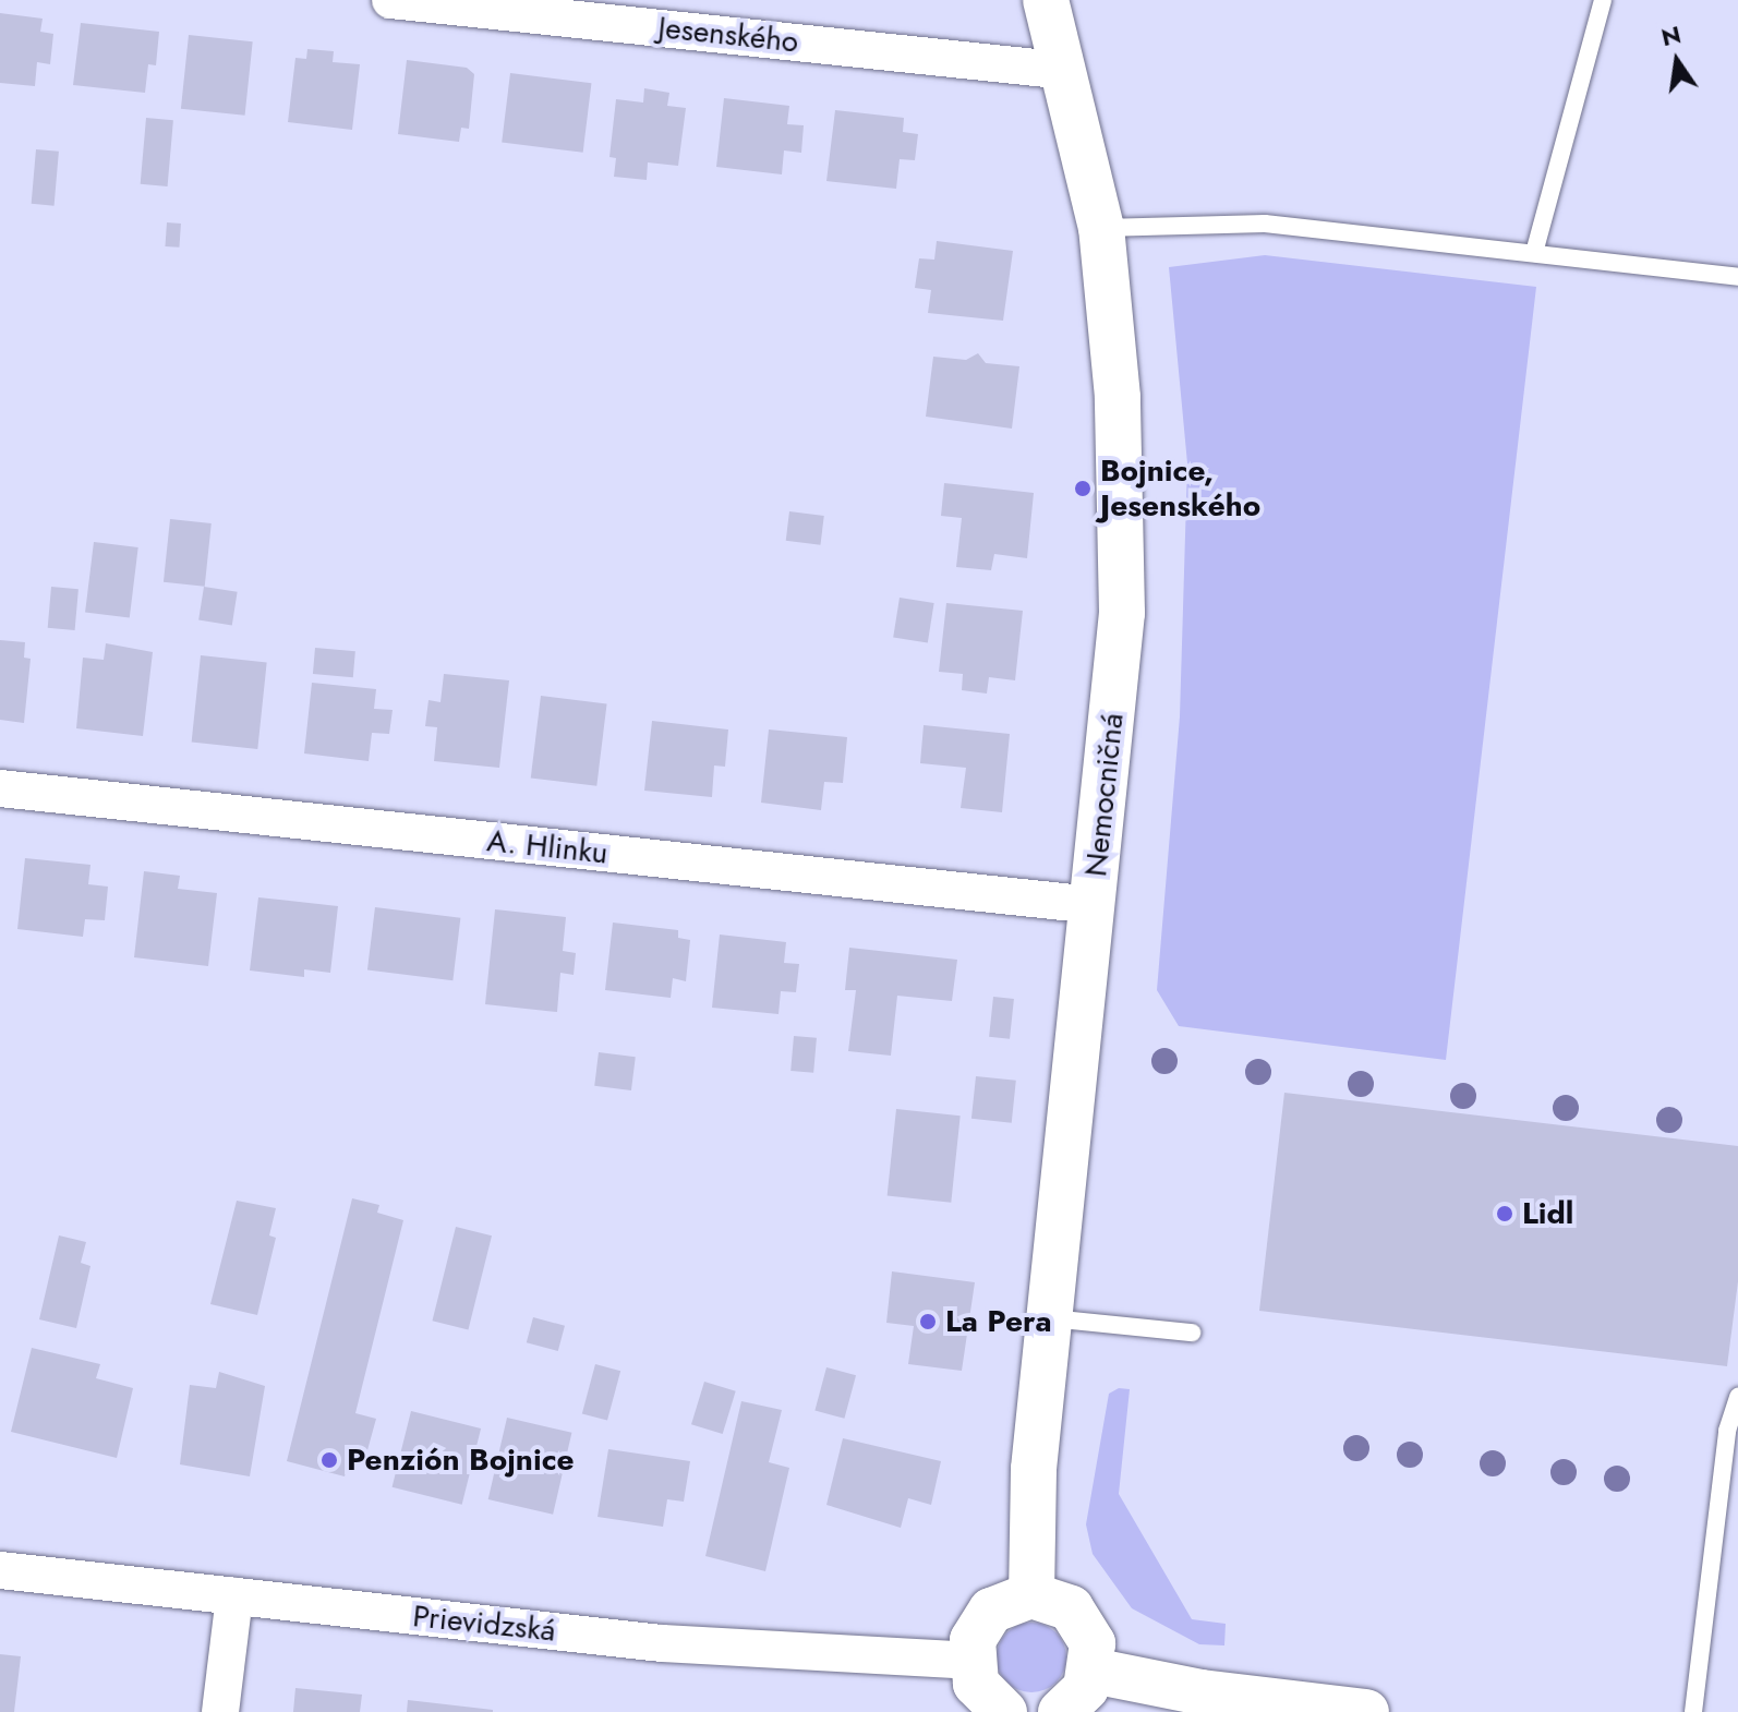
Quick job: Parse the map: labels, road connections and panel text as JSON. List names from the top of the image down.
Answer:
{
  "streets": {
    "street": [
      "Jesenského",
      "Nemocničná",
      "A. Hlinku",
      "Prievidzská"
    ]
  },
  "crossings": [
    ["Jesenského", "Nemocničná"],
    ["Nemocničná", "A. Hlinku"]
  ],
  "places": [
    "Bojnice, Jesenského",
    "Lidl",
    "La Pera",
    "Penzión Bojnice"
  ],
  "north": "top"
}
